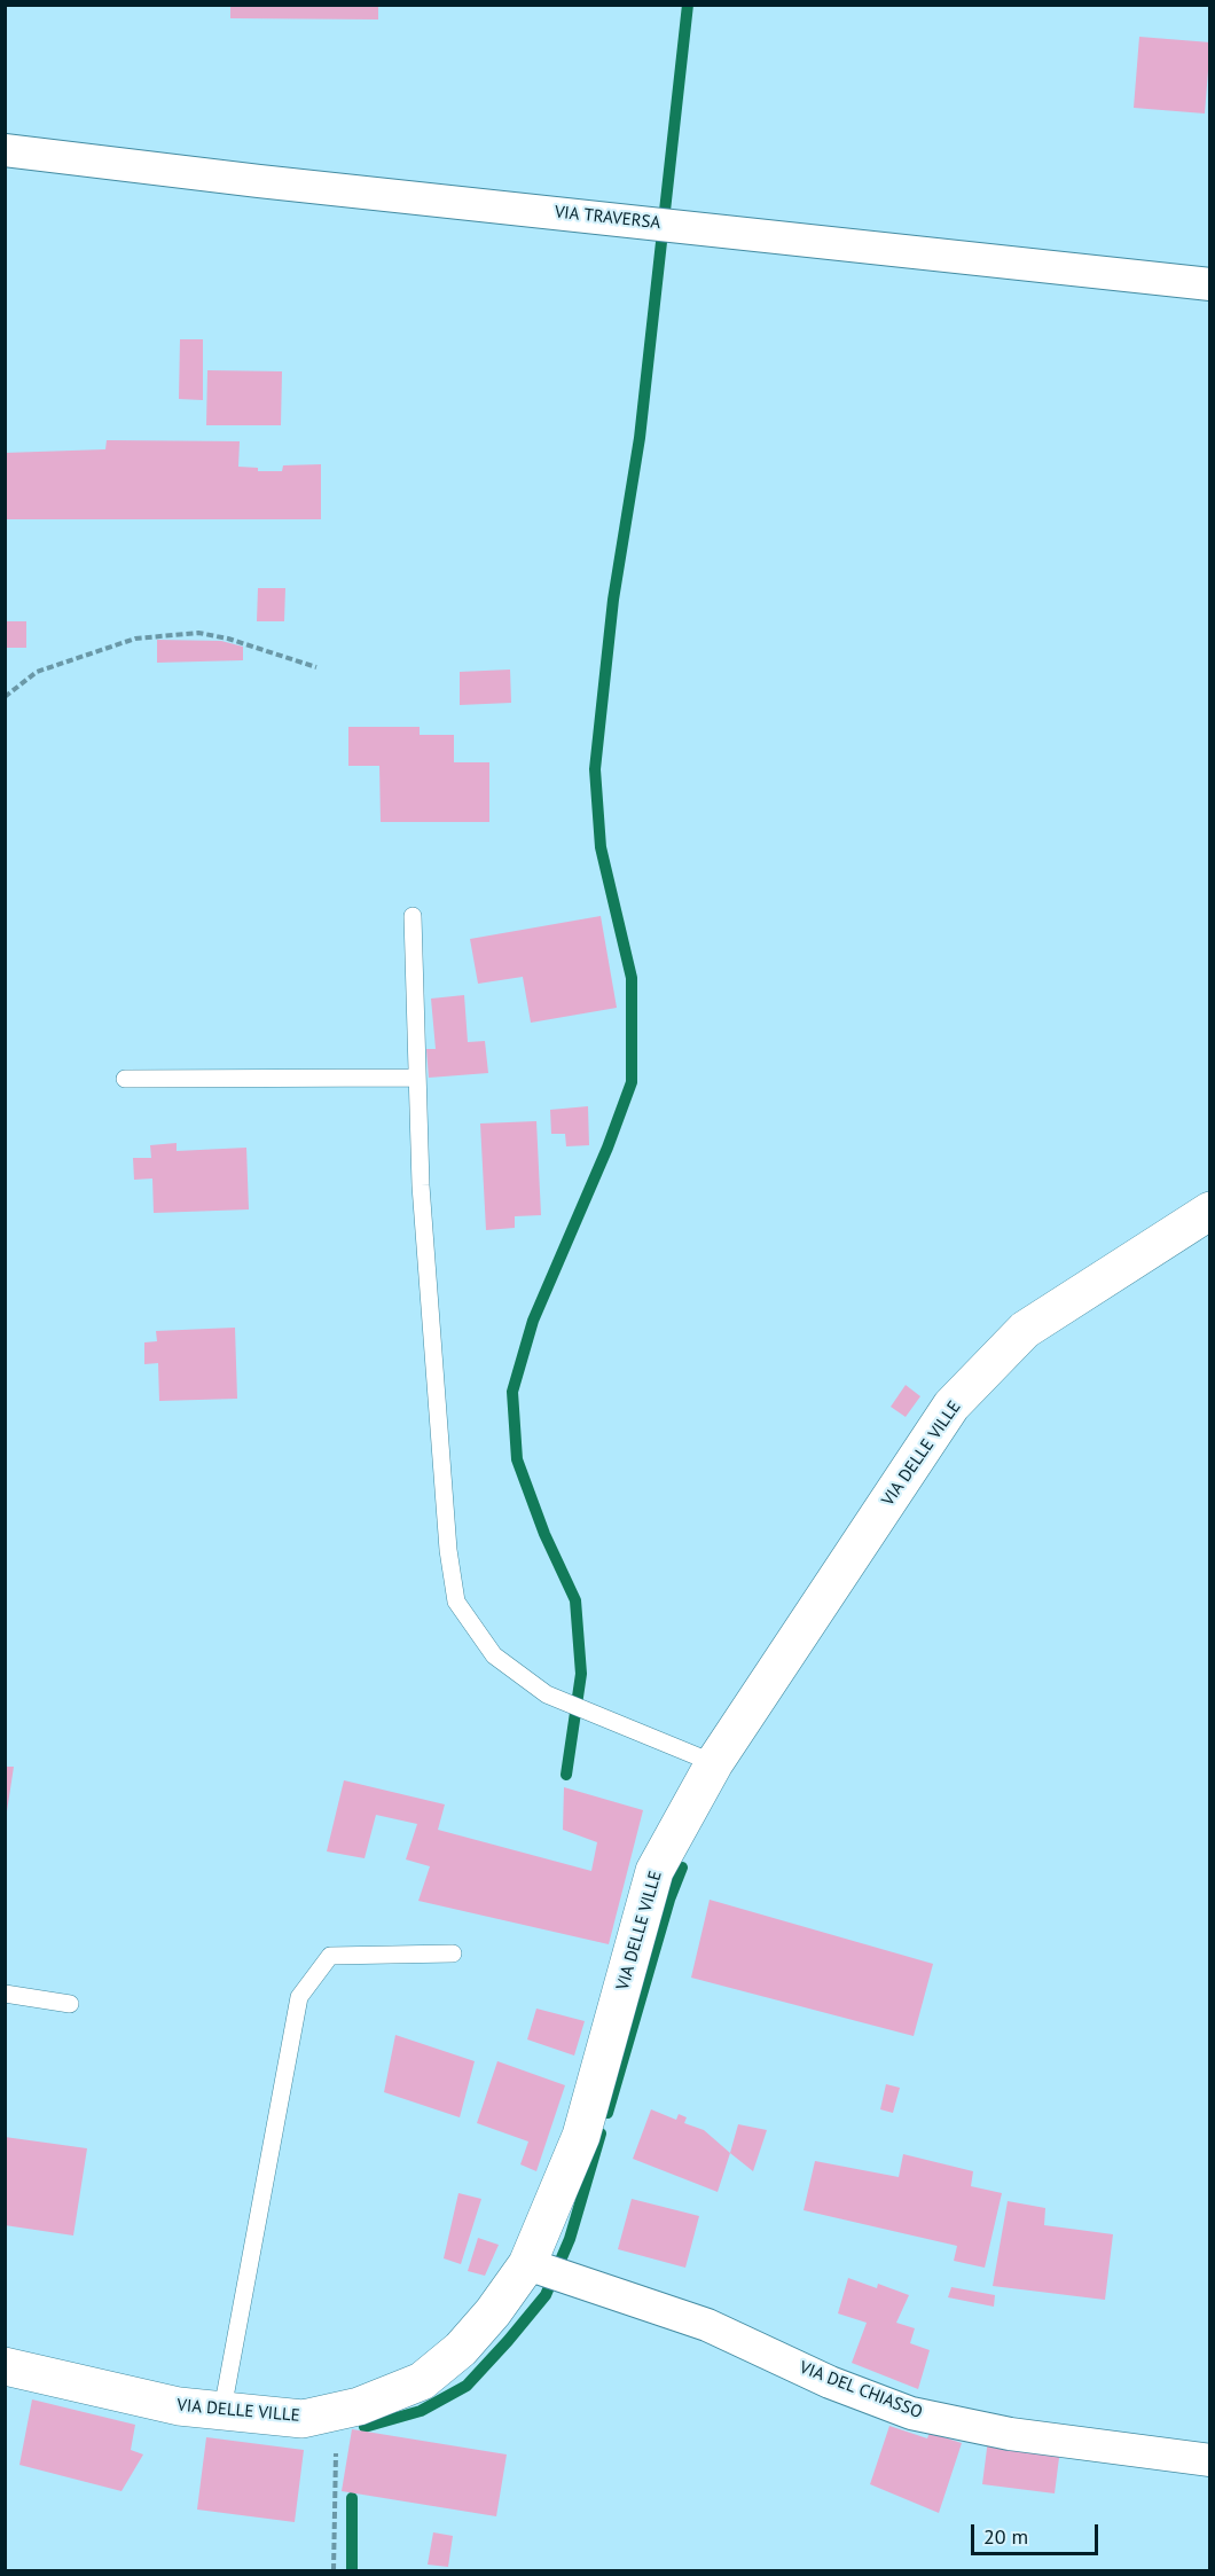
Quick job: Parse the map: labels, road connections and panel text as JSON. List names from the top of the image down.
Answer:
{
  "streets": {
    "street": ["VIA TRAVERSA", "VIA DELLE VILLE", "VIA DEL CHIASSO"]
  },
  "crossings": [
    ["VIA DELLE VILLE", "VIA DEL CHIASSO"]
  ],
  "scale_bar": "20 m"
}
